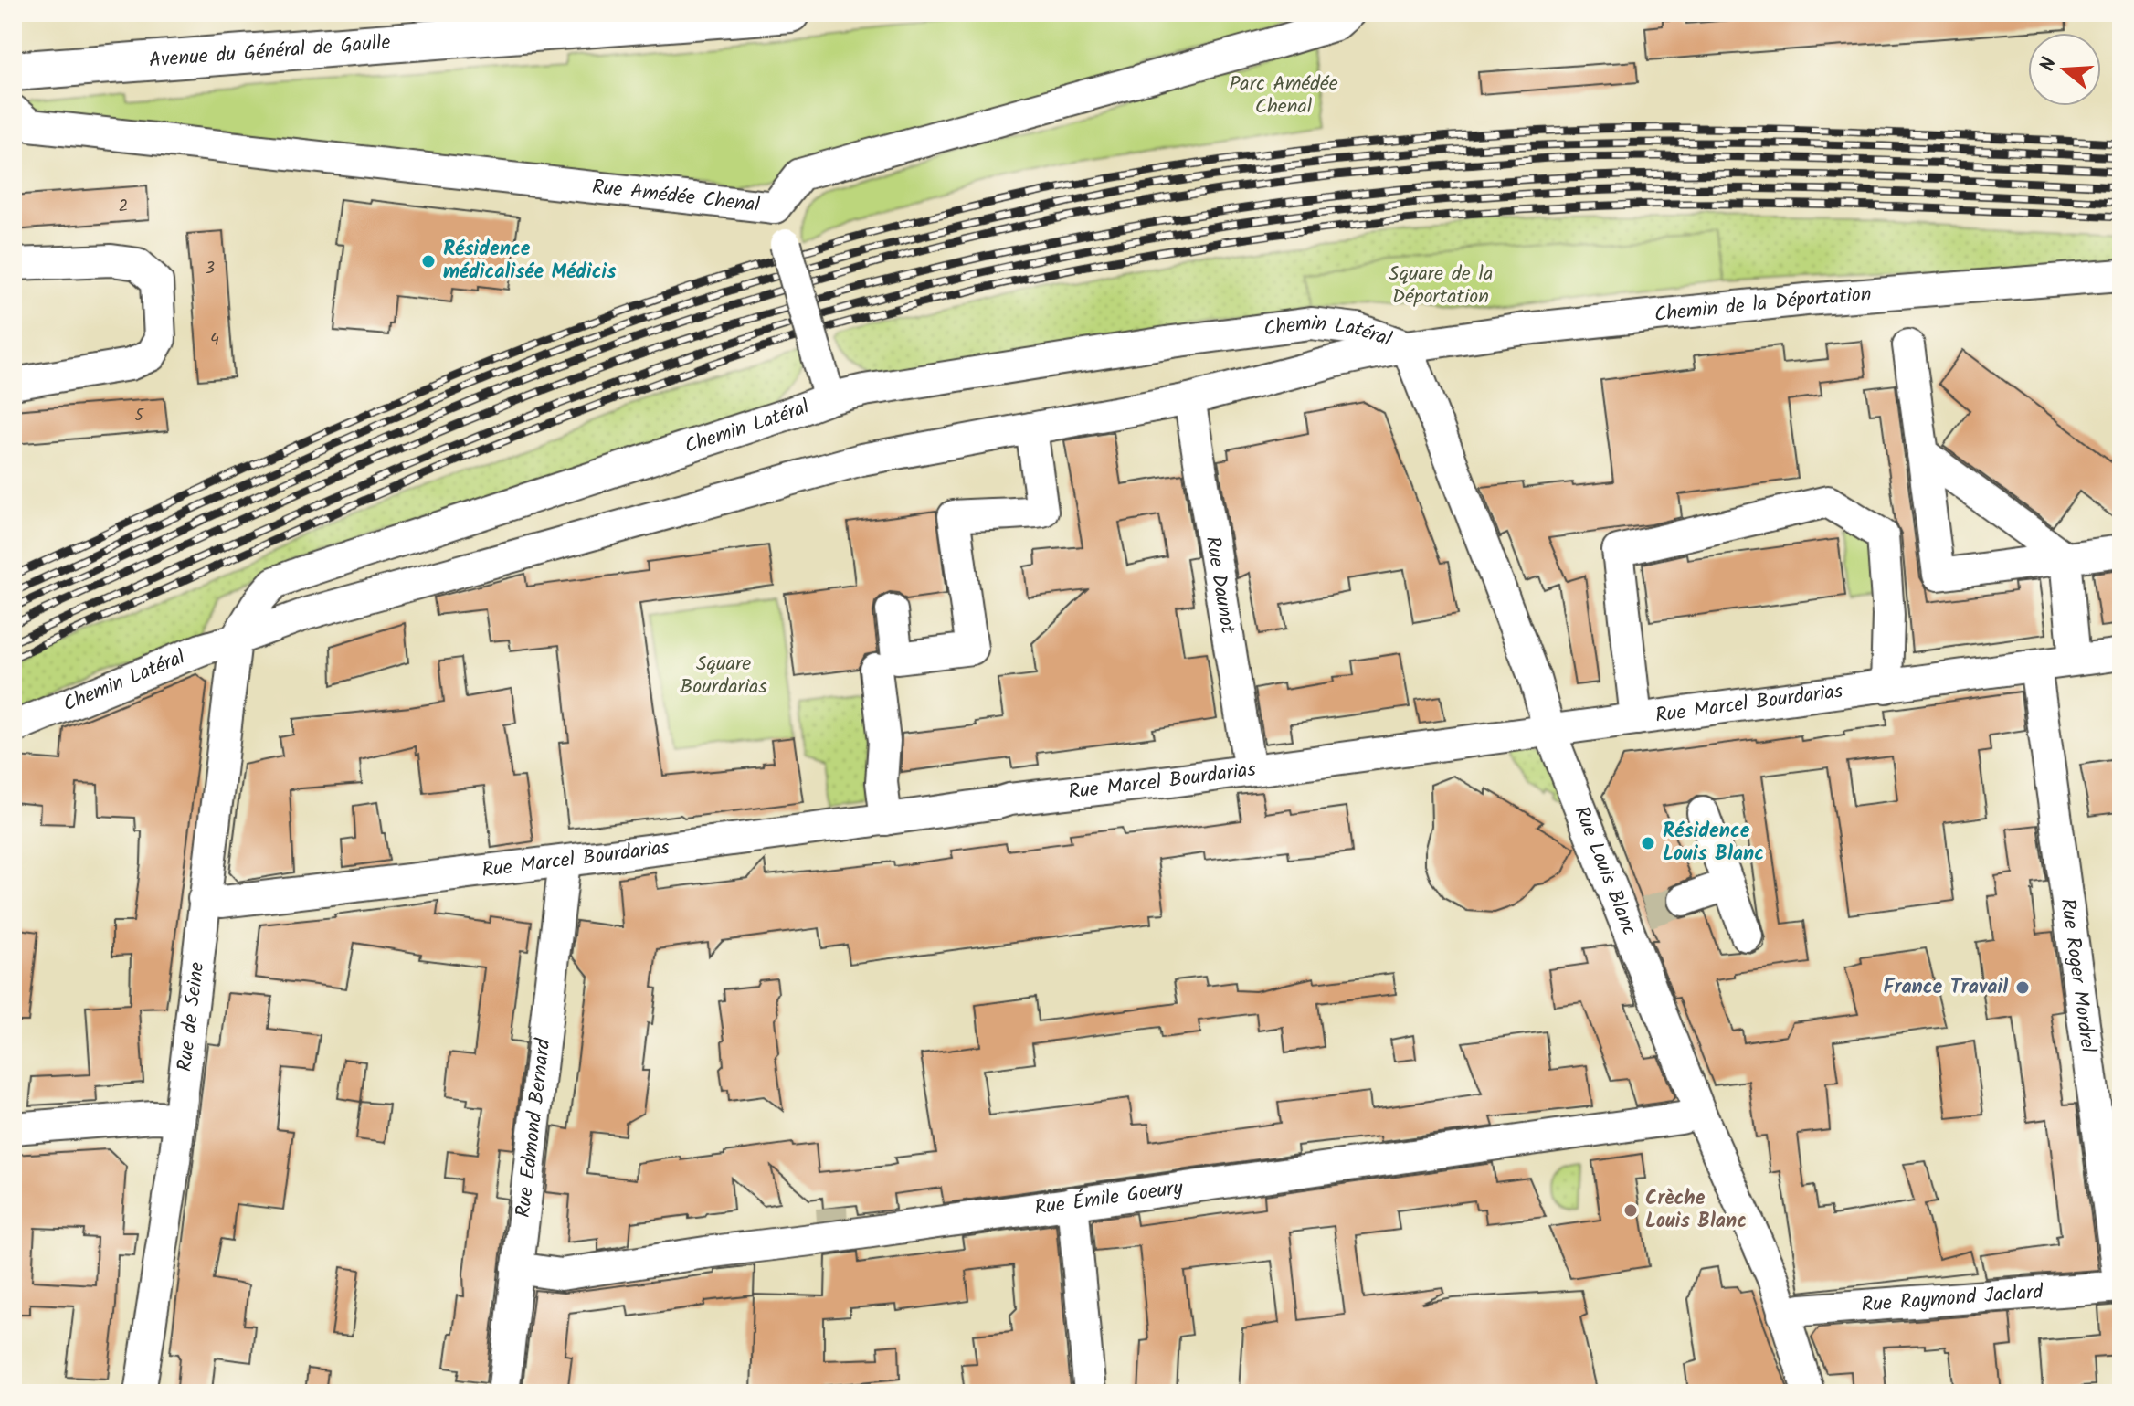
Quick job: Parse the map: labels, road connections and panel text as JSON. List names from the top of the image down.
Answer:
{
  "streets": {
    "main road": ["Avenue du Général de Gaulle"],
    "street": [
      "Rue Amédée Chenal",
      "Chemin de la Déportation",
      "Chemin Latéral",
      "Rue Daunot",
      "Rue Marcel Bourdarias",
      "Rue Louis Blanc",
      "Rue Roger Mordrel",
      "Rue de Seine",
      "Rue Edmond Bernard",
      "Rue Émile Goeury",
      "Rue Raymond Jaclard"
    ]
  },
  "crossings": [
    ["Chemin de la Déportation", "Chemin Latéral"],
    ["Chemin de la Déportation", "Rue Louis Blanc"],
    ["Chemin Latéral", "Rue Daunot"],
    ["Chemin Latéral", "Rue Louis Blanc"],
    ["Chemin Latéral", "Rue de Seine"],
    ["Rue Daunot", "Rue Marcel Bourdarias"],
    ["Rue Marcel Bourdarias", "Rue Louis Blanc"],
    ["Rue Marcel Bourdarias", "Rue Roger Mordrel"],
    ["Rue Marcel Bourdarias", "Rue de Seine"],
    ["Rue Marcel Bourdarias", "Rue Edmond Bernard"],
    ["Rue Louis Blanc", "Rue Émile Goeury"],
    ["Rue Louis Blanc", "Rue Raymond Jaclard"],
    ["Rue Roger Mordrel", "Rue Raymond Jaclard"],
    ["Rue Edmond Bernard", "Rue Émile Goeury"]
  ],
  "parks": ["Parc Amédée Chenal", "Square de la Déportation", "Square Bourdarias"],
  "places": [
    "Résidence médicalisée Médicis",
    "Résidence Louis Blanc",
    "France Travail",
    "Crèche Louis Blanc"
  ],
  "house_numbers": [
    "2",
    "3",
    "4",
    "5"
  ],
  "north": "left"
}
